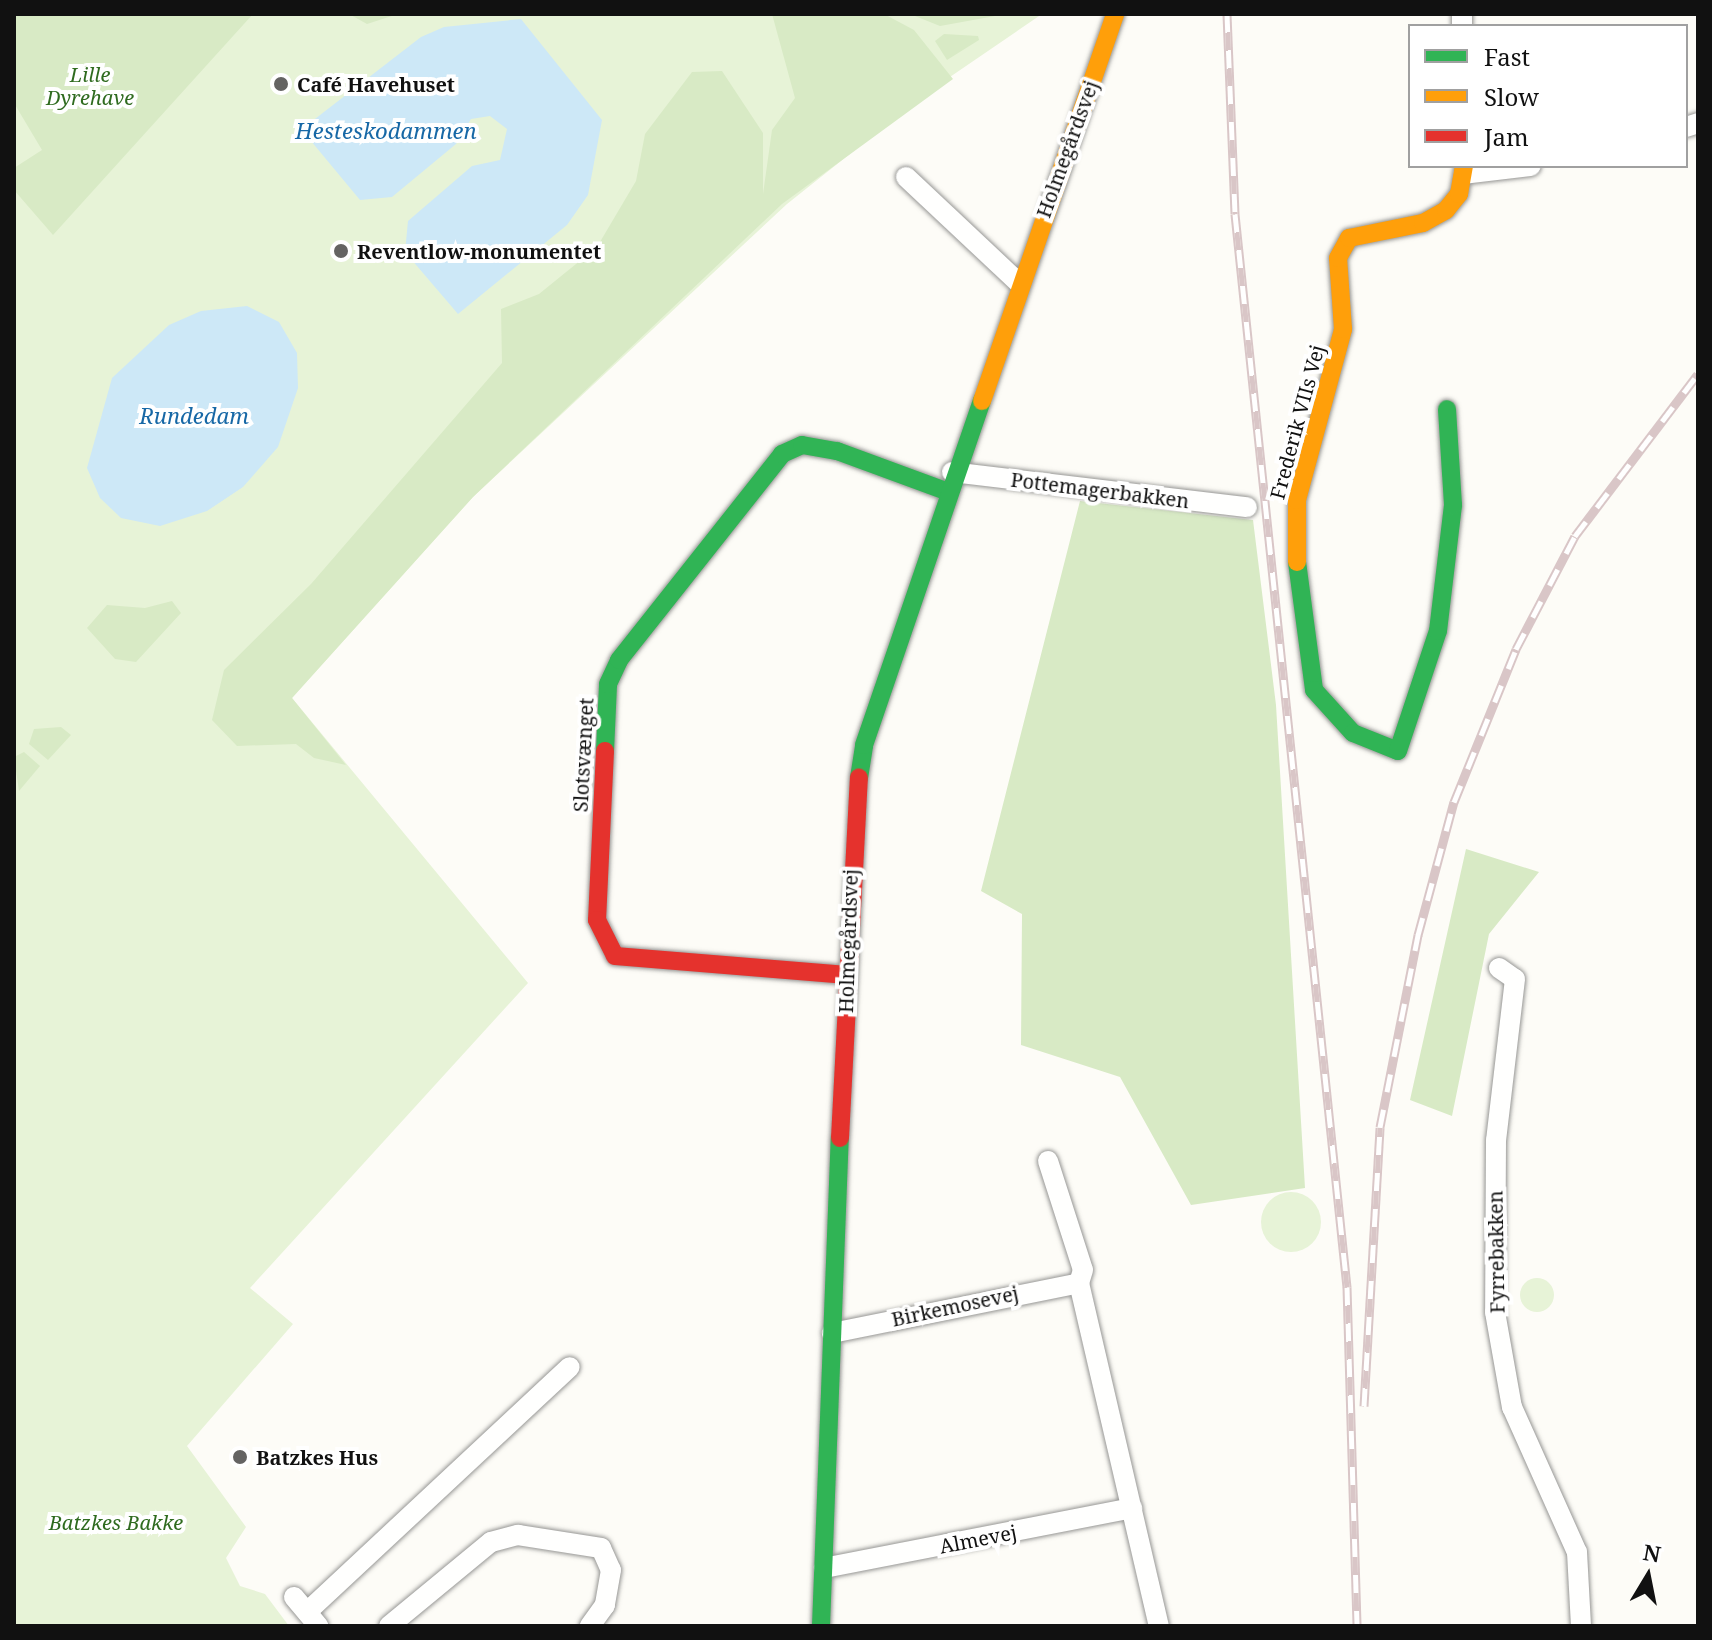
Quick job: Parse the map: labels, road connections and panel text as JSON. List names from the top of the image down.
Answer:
{
  "streets": {
    "street": [
      "Holmegårdsvej",
      "Frederik VIIs Vej",
      "Pottemagerbakken",
      "Slotsvænget",
      "Fyrrebakken",
      "Birkemosevej",
      "Almevej"
    ]
  },
  "crossings": [
    ["Holmegårdsvej", "Pottemagerbakken"],
    ["Holmegårdsvej", "Slotsvænget"],
    ["Holmegårdsvej", "Birkemosevej"],
    ["Holmegårdsvej", "Almevej"],
    ["Pottemagerbakken", "Slotsvænget"]
  ],
  "water": ["Hesteskodammen", "Rundedam"],
  "parks": ["Lille Dyrehave", "Batzkes Bakke"],
  "places": ["Café Havehuset", "Reventlow-monumentet", "Batzkes Hus"],
  "legend": ["Fast", "Slow", "Jam"],
  "north": "top"
}
